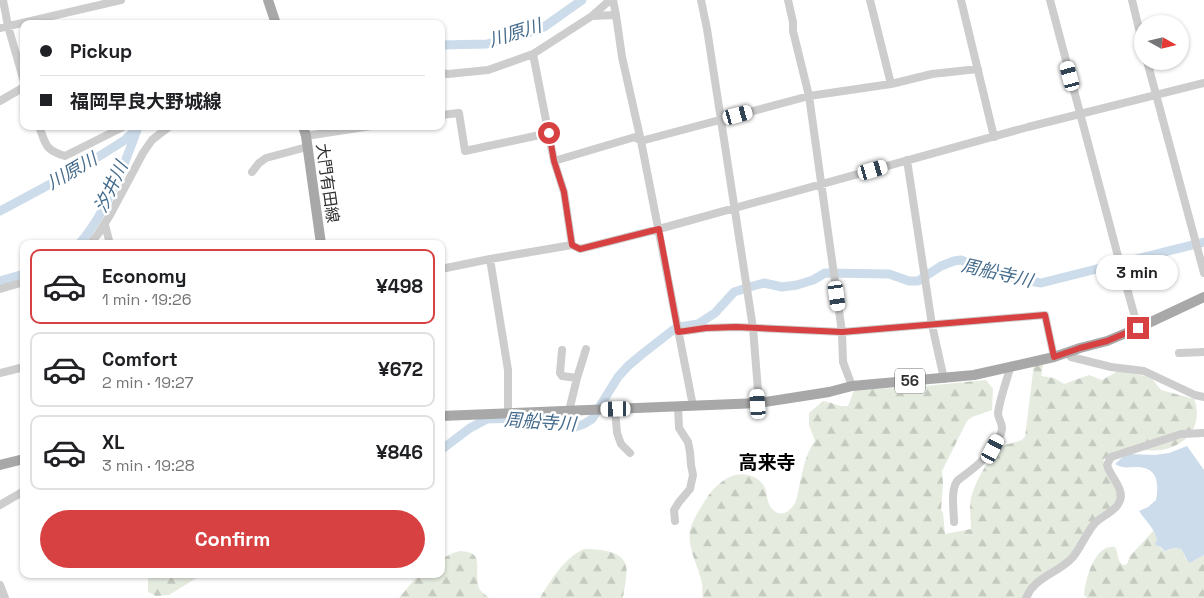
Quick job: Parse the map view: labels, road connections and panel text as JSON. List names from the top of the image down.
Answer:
{
  "streets": {
    "main road": ["大門有田線", "56"]
  },
  "districts": ["高来寺"],
  "water": ["川原川", "汐井川", "周船寺川"],
  "north": "right",
  "page": {
    "banner": ["Pickup", "福岡早良大野城線"],
    "list": [
      {
        "name": "Economy",
        "note": "1 min · 19:26",
        "value": "¥498"
      },
      {
        "name": "Comfort",
        "note": "2 min · 19:27",
        "value": "¥672"
      },
      {
        "name": "XL",
        "note": "3 min · 19:28",
        "value": "¥846"
      }
    ],
    "bubble": "3 min",
    "buttons": "Confirm"
  }
}
